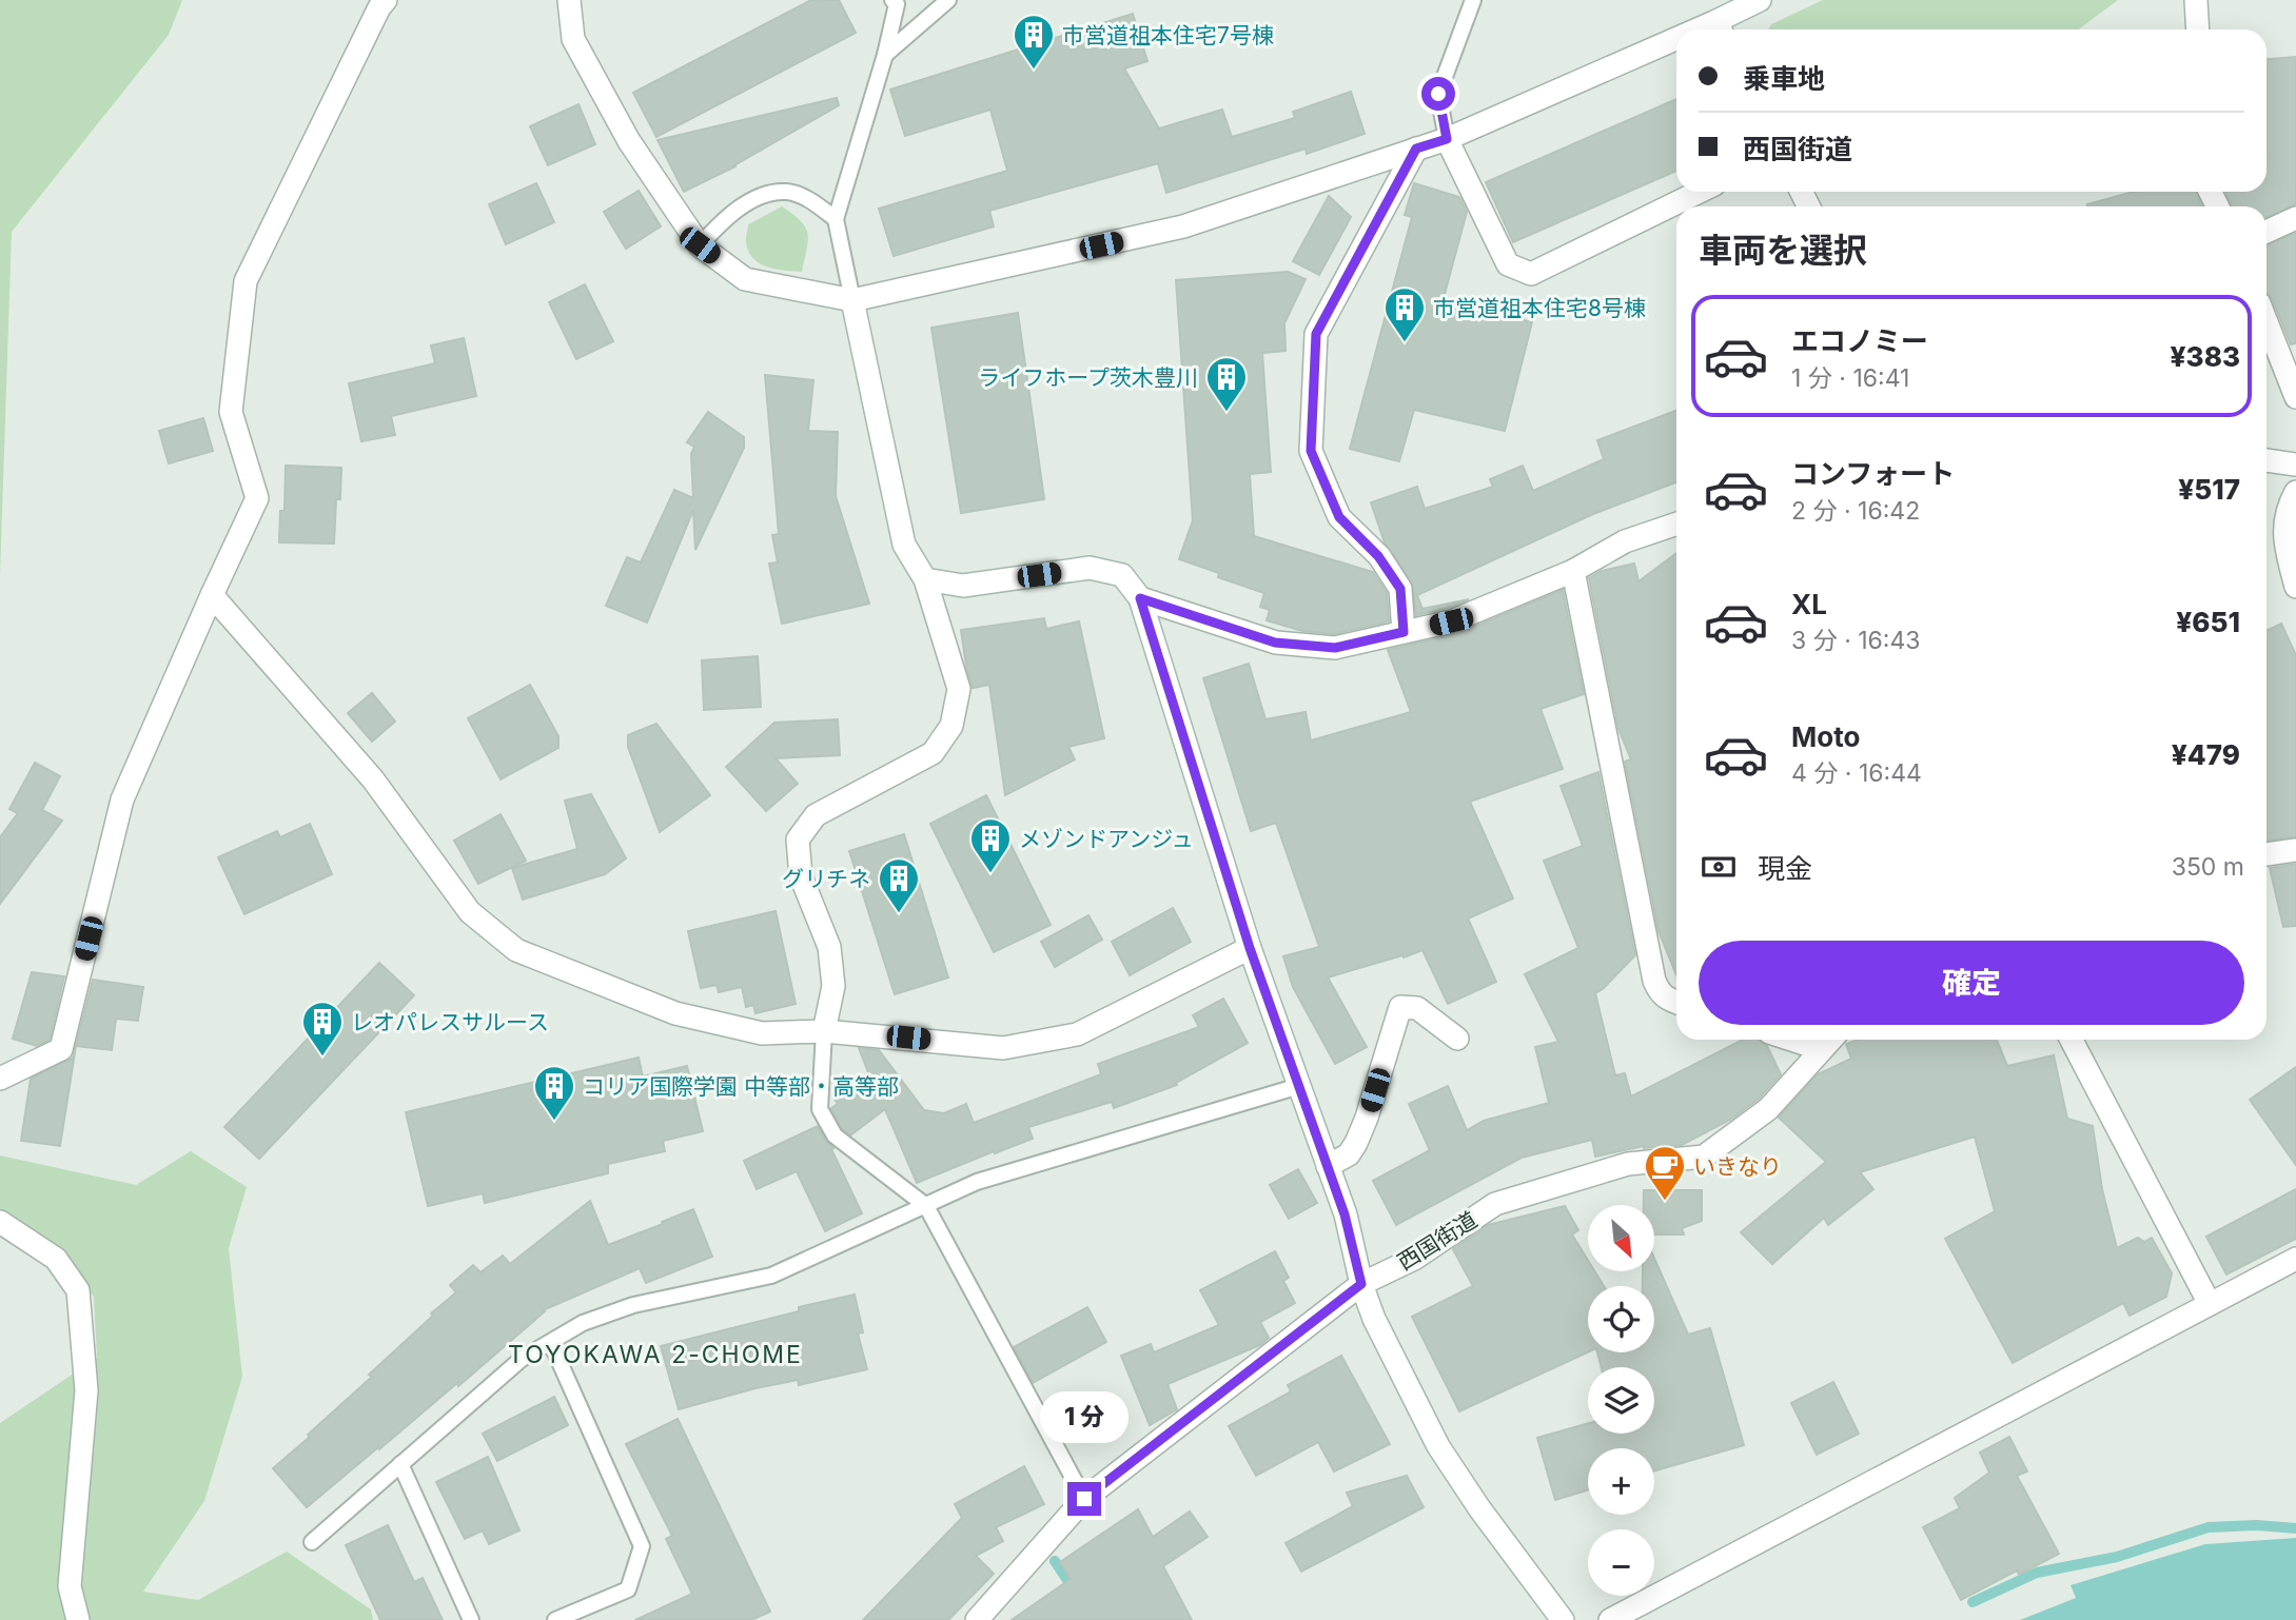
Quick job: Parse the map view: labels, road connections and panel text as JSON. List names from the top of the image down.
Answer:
{
  "streets": {
    "street": ["西国街道"]
  },
  "districts": ["TOYOKAWA 2-CHOME"],
  "places": {
    "building": [
      "市営道祖本住宅7号棟",
      "市営道祖本住宅8号棟",
      "ライフホープ茨木豊川",
      "メゾンドアンジュ",
      "グリチネ",
      "レオパレスサルース",
      "コリア国際学園 中等部・高等部"
    ],
    "cafe": ["いきなり"]
  },
  "north": "bottom right",
  "page": {
    "banner": ["乗車地", "西国街道"],
    "heading": "車両を選択",
    "list": [
      {
        "name": "エコノミー",
        "note": "1 分 · 16:41",
        "value": "¥383"
      },
      {
        "name": "コンフォート",
        "note": "2 分 · 16:42",
        "value": "¥517"
      },
      {
        "name": "XL",
        "note": "3 分 · 16:43",
        "value": "¥651"
      },
      {
        "name": "Moto",
        "note": "4 分 · 16:44",
        "value": "¥479"
      }
    ],
    "pay": ["現金", "350 m"],
    "buttons": "確定",
    "map_buttons": ["+", "−"],
    "bubble": "1 分"
  }
}
